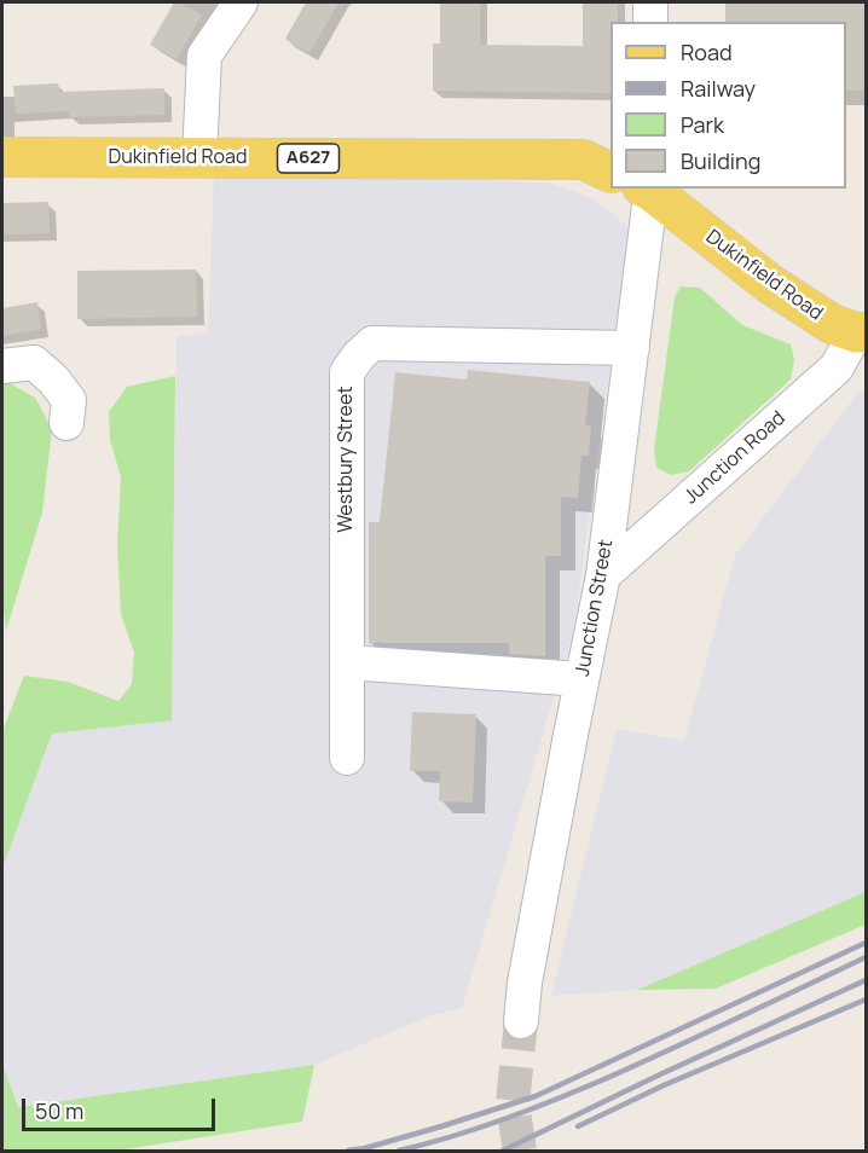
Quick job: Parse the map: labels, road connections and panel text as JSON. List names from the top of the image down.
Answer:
{
  "streets": {
    "main road": ["Dukinfield Road", "A627"],
    "street": ["Junction Road", "Westbury Street", "Junction Street"]
  },
  "crossings": [
    ["Dukinfield Road", "Junction Road"],
    ["Dukinfield Road", "Junction Street"],
    ["Junction Road", "Junction Street"],
    ["Westbury Street", "Junction Street"]
  ],
  "legend": [
    "Road",
    "Railway",
    "Park",
    "Building"
  ],
  "scale_bar": "50 m"
}
